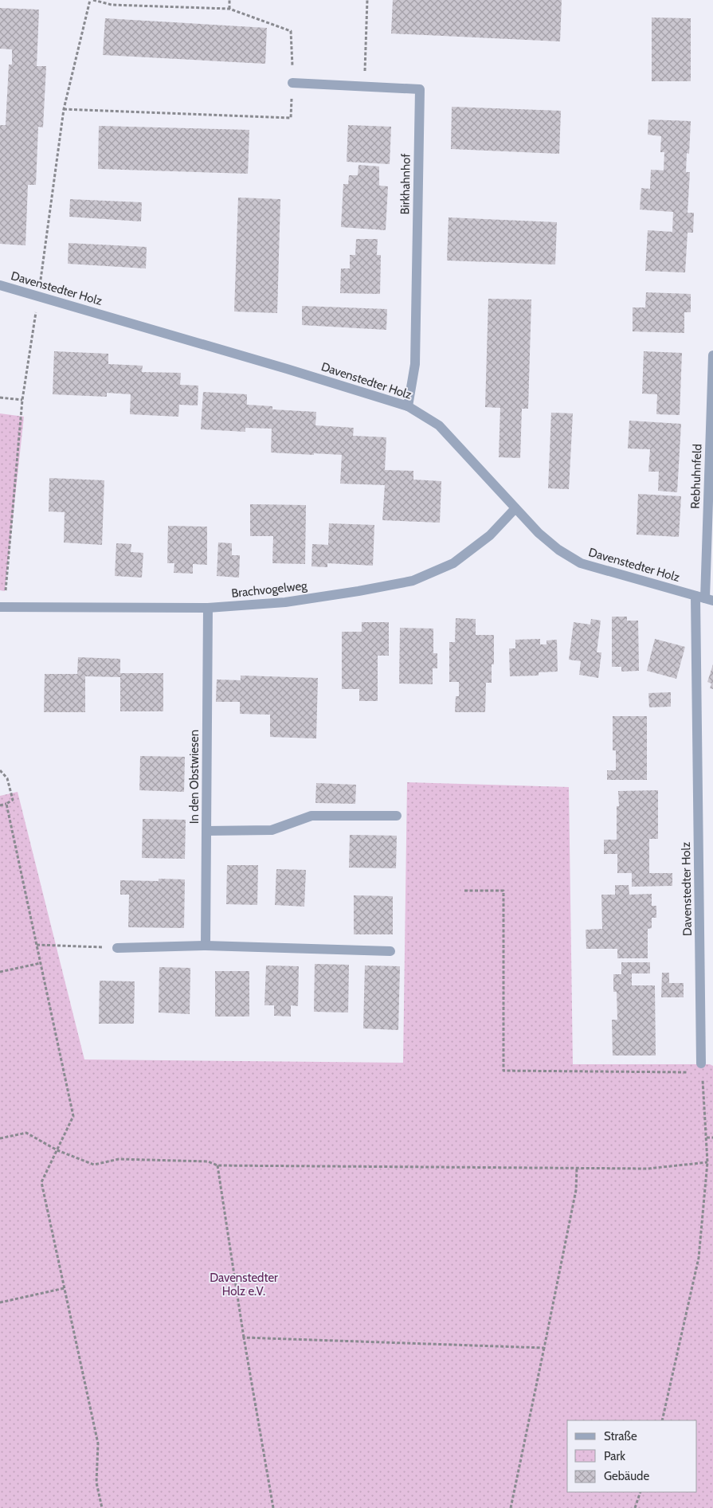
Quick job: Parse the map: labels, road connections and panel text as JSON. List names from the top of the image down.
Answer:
{
  "streets": {
    "street": [
      "Birkhahnhof",
      "Davenstedter Holz",
      "Rebhuhnfeld",
      "Brachvogelweg",
      "In den Obstwiesen"
    ]
  },
  "crossings": [
    ["Birkhahnhof", "Davenstedter Holz"],
    ["Davenstedter Holz", "Rebhuhnfeld"],
    ["Davenstedter Holz", "Brachvogelweg"],
    ["Brachvogelweg", "In den Obstwiesen"]
  ],
  "parks": ["Davenstedter Holz e.V."],
  "legend": ["Straße", "Park", "Gebäude"]
}
